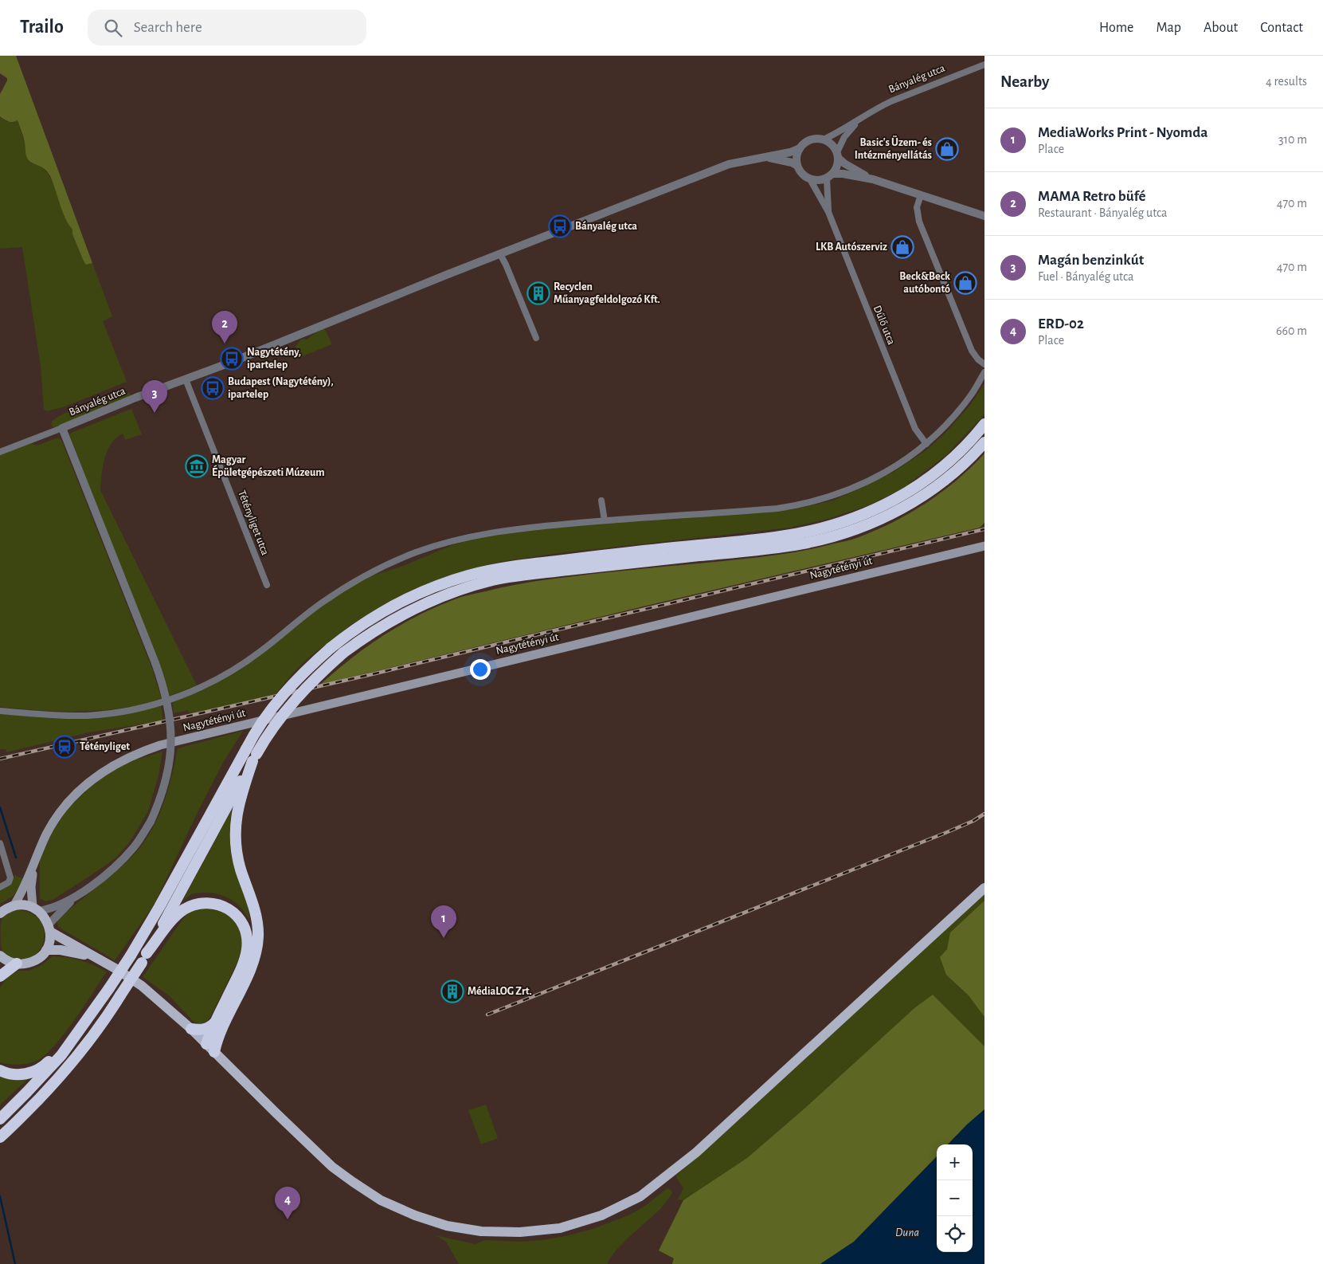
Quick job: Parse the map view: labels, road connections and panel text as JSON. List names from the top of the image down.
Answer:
{
  "streets": {
    "main road": ["Nagytétényi út"],
    "street": ["Bányalég utca", "Dűlő utca", "Tétényliget utca"]
  },
  "crossings": [
    ["Bányalég utca", "Dűlő utca"],
    ["Bányalég utca", "Tétényliget utca"]
  ],
  "water": ["Duna"],
  "places": {
    "shop": ["Basic's Üzem- és Intézményellátás", "LKB Autószerviz", "Beck&Beck autóbontó"],
    "bus stop": ["Bányalég utca", "Nagytétény, ipartelep", "Budapest (Nagytétény), ipartelep"],
    "building": ["Recyclen Műanyagfeldolgozó Kft.", "MédiaLOG Zrt."],
    "museum": ["Magyar Épületgépészeti Múzeum"],
    "station": ["Tétényliget"]
  },
  "page": {
    "header": "Trailo",
    "search": "Search here",
    "nav": [
      "Home",
      "Map",
      "About",
      "Contact"
    ],
    "heading": ["Nearby", "4 results"],
    "list": [
      {
        "mark": "1",
        "name": "MediaWorks Print - Nyomda",
        "note": "Place",
        "value": "310 m"
      },
      {
        "mark": "2",
        "name": "MAMA Retro büfé",
        "note": "Restaurant · Bányalég utca",
        "value": "470 m"
      },
      {
        "mark": "3",
        "name": "Magán benzinkút",
        "note": "Fuel · Bányalég utca",
        "value": "470 m"
      },
      {
        "mark": "4",
        "name": "ERD-02",
        "note": "Place",
        "value": "660 m"
      }
    ],
    "pins": [
      "2",
      "3",
      "1",
      "4"
    ],
    "map_buttons": ["+", "−"]
  }
}
